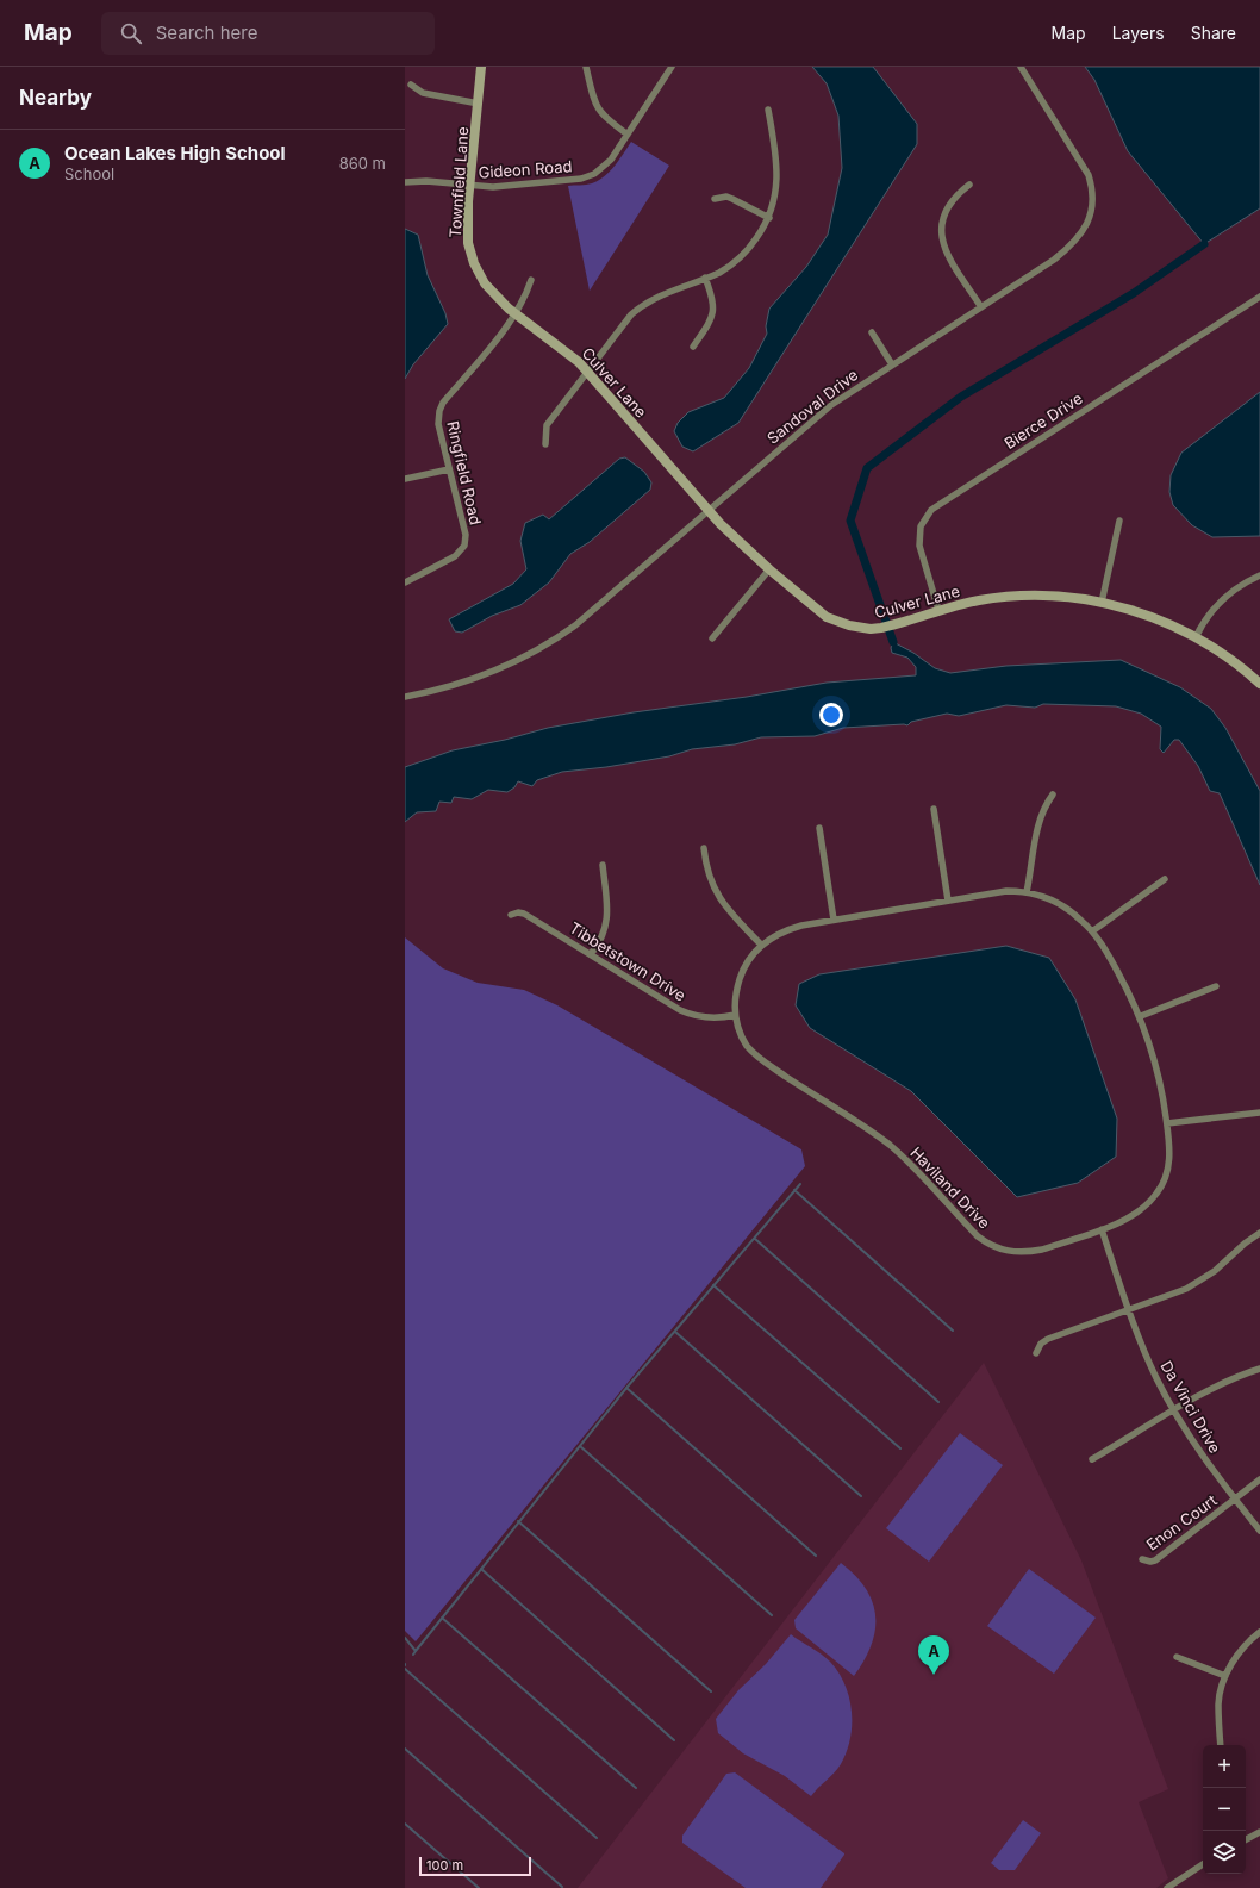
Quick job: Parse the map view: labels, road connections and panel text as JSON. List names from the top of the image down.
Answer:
{
  "streets": {
    "street": [
      "Gideon Road",
      "Townfield Lane",
      "Culver Lane",
      "Sandoval Drive",
      "Bierce Drive",
      "Ringfield Road",
      "Tibbetstown Drive",
      "Haviland Drive",
      "Da Vinci Drive",
      "Enon Court"
    ]
  },
  "crossings": [
    ["Gideon Road", "Townfield Lane"],
    ["Townfield Lane", "Culver Lane"],
    ["Townfield Lane", "Ringfield Road"],
    ["Culver Lane", "Sandoval Drive"],
    ["Culver Lane", "Bierce Drive"],
    ["Tibbetstown Drive", "Haviland Drive"],
    ["Haviland Drive", "Da Vinci Drive"],
    ["Da Vinci Drive", "Enon Court"]
  ],
  "scale_bar": "100 m",
  "page": {
    "header": "Map",
    "search": "Search here",
    "nav": ["Map", "Layers", "Share"],
    "heading": "Nearby",
    "list": [
      {
        "mark": "A",
        "name": "Ocean Lakes High School",
        "note": "School",
        "value": "860 m"
      }
    ],
    "pins": "A",
    "map_buttons": ["+", "−"],
    "scale": "100 m"
  }
}
